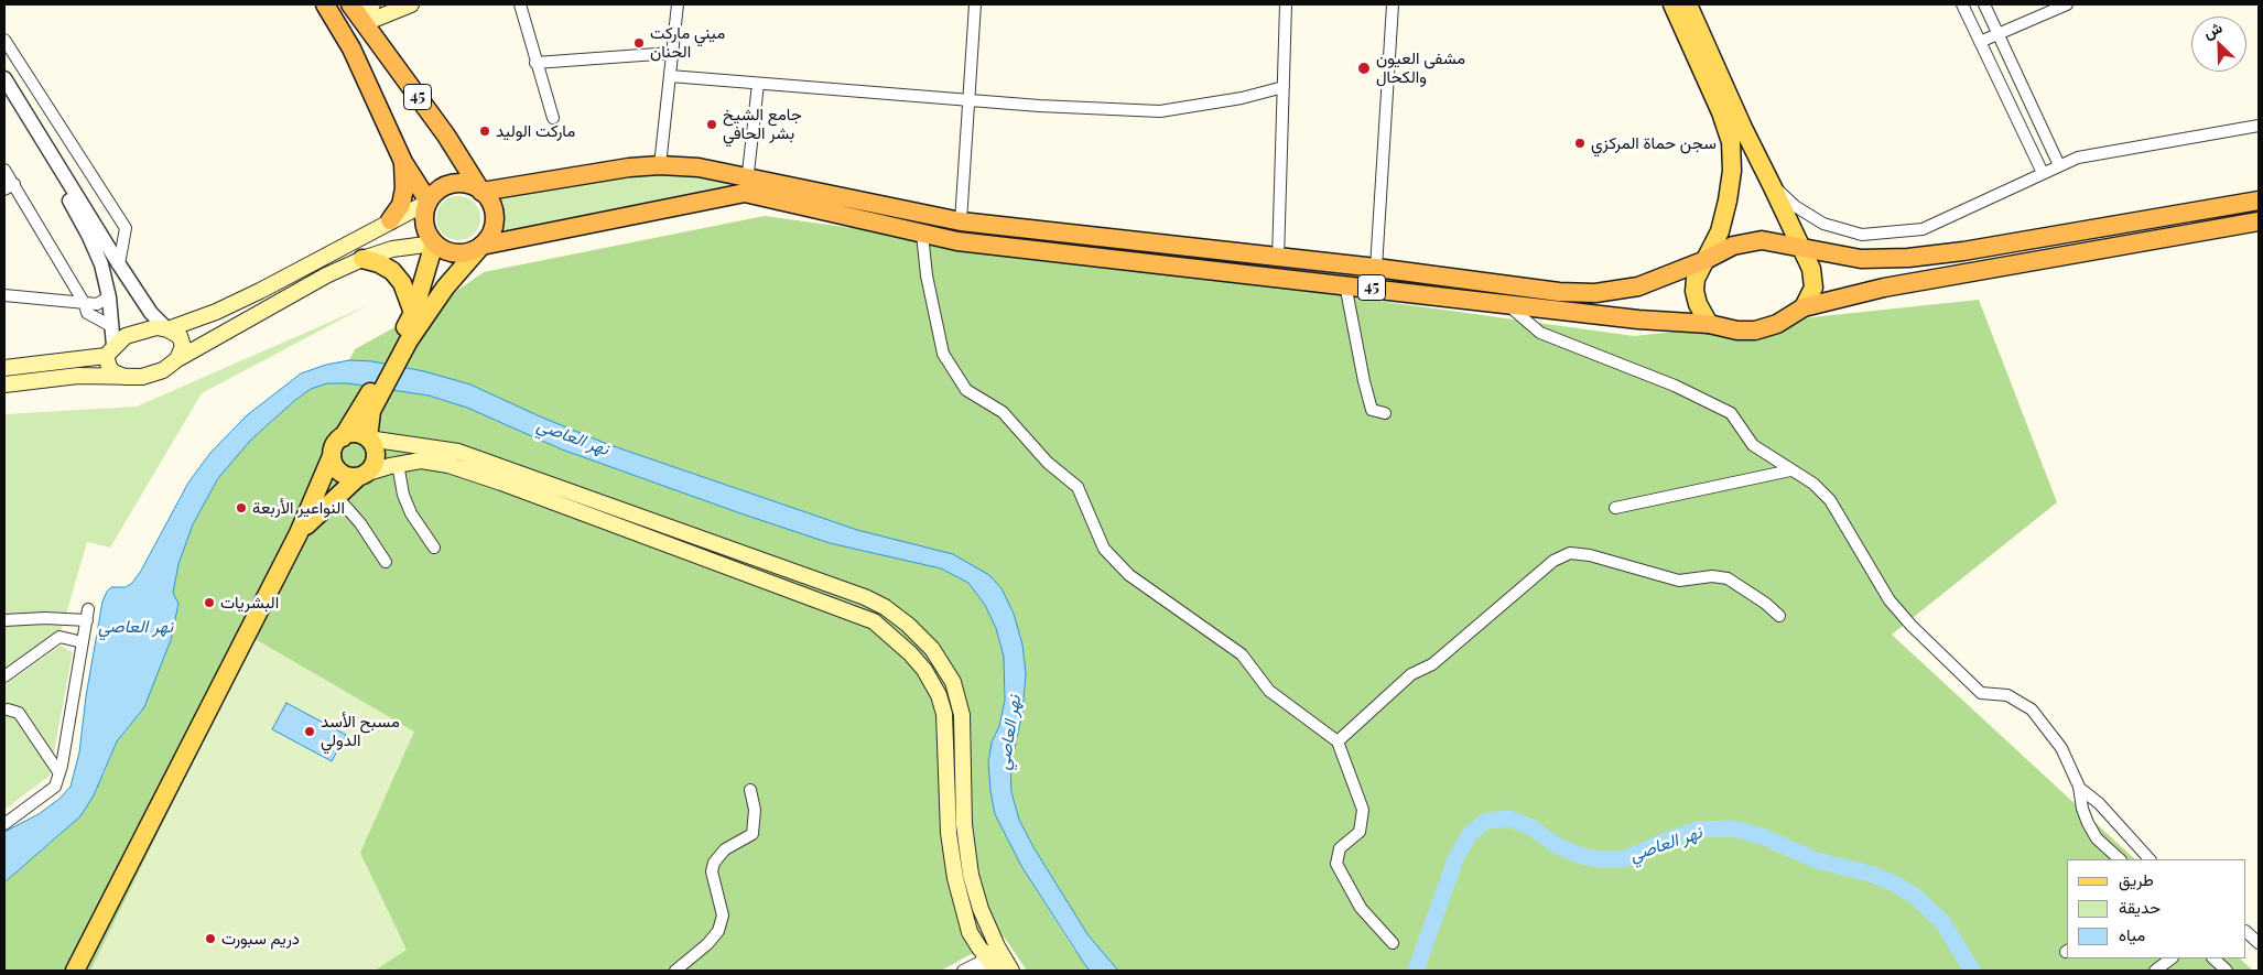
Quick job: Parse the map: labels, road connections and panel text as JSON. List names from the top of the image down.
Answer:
{
  "streets": {
    "highway": ["45"]
  },
  "water": ["نهر العاصي"],
  "places": [
    "ميني ماركت الحنان",
    "مشفى العيون والكحال",
    "جامع الشيخ بشر الحافي",
    "ماركت الوليد",
    "سجن حماة المركزي",
    "النواعير الأربعة",
    "البشريات",
    "مسبح الأسد الدولي",
    "دريم سبورت"
  ],
  "legend": ["طريق", "حديقة", "مياه"],
  "north": "top left"
}
